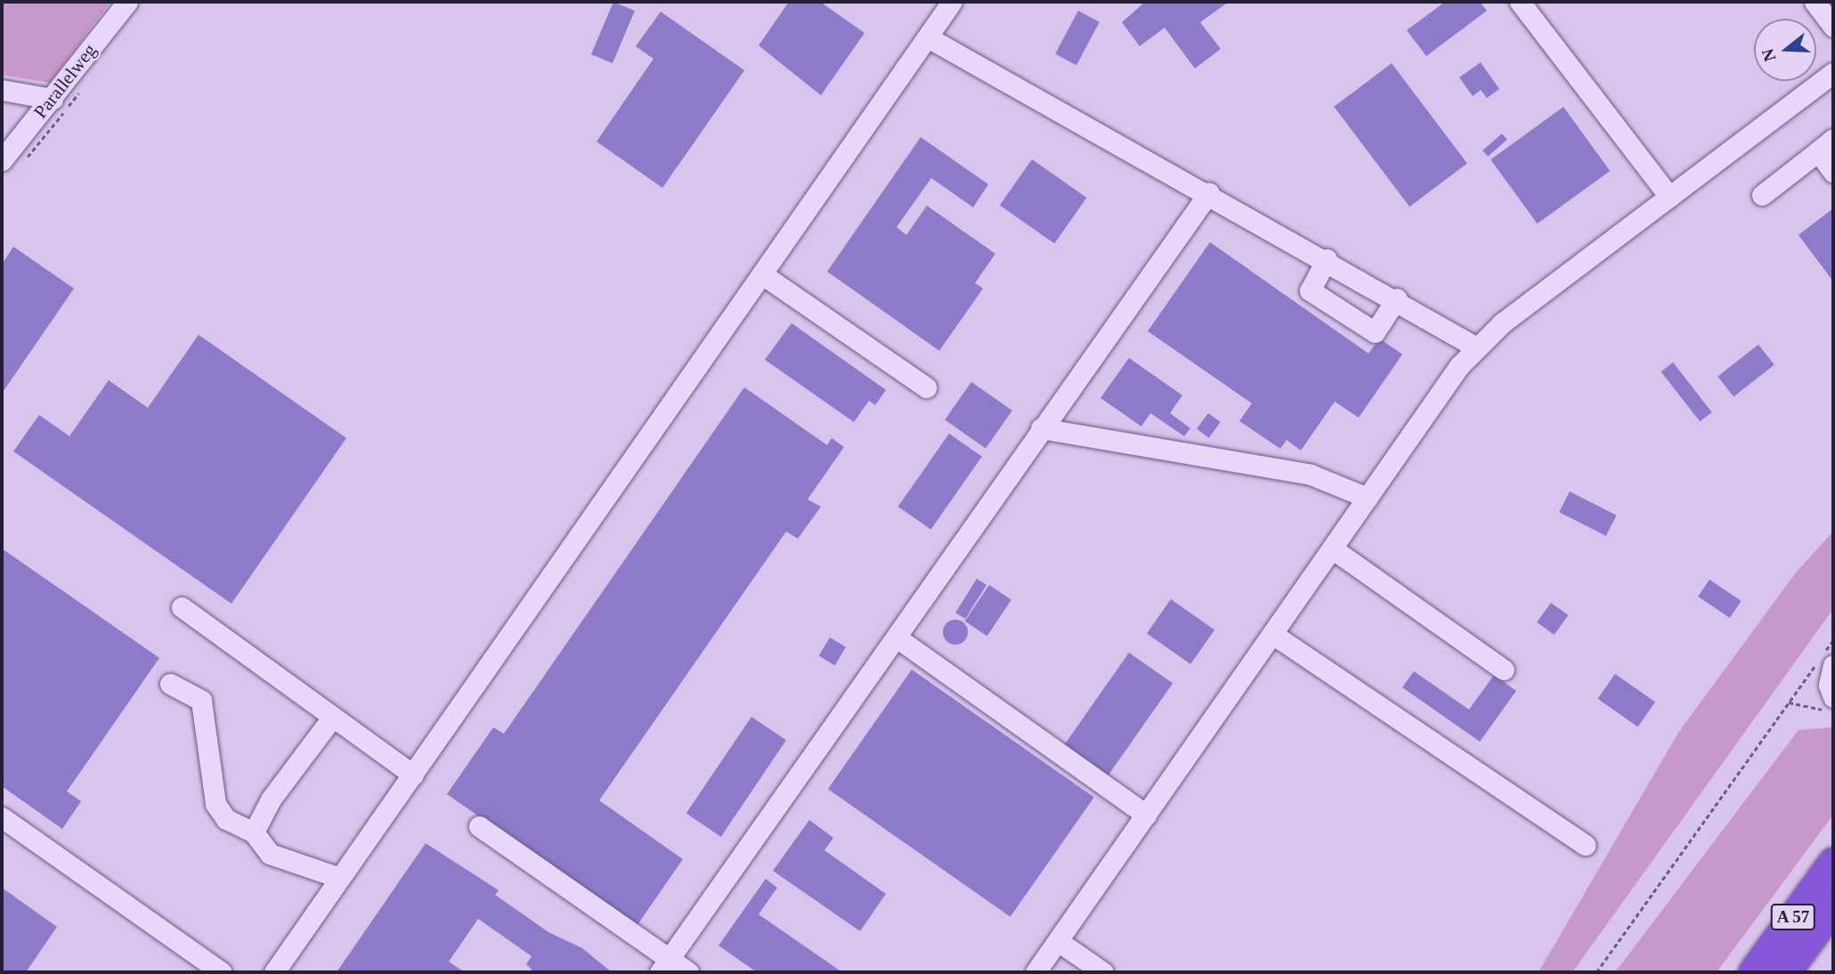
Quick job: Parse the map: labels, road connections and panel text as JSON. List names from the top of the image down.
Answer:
{
  "streets": {
    "highway": ["A 57"],
    "street": ["Parallelweg"]
  },
  "north": "left"
}
